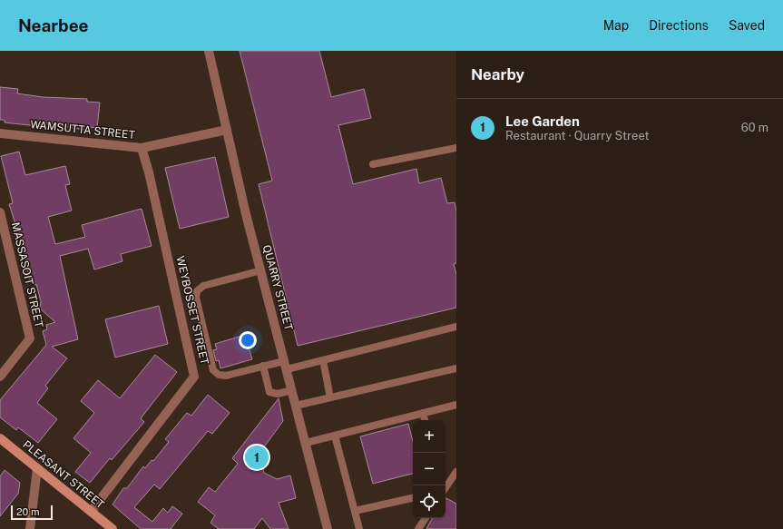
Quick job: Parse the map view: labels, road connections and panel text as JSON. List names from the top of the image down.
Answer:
{
  "streets": {
    "main road": ["PLEASANT STREET"],
    "street": [
      "WAMSUTTA STREET",
      "MASSASOIT STREET",
      "QUARRY STREET",
      "WEYBOSSET STREET"
    ]
  },
  "crossings": [
    ["WAMSUTTA STREET", "QUARRY STREET"],
    ["WAMSUTTA STREET", "WEYBOSSET STREET"],
    ["WEYBOSSET STREET", "PLEASANT STREET"]
  ],
  "scale_bar": "20 m",
  "page": {
    "header": "Nearbee",
    "nav": ["Map", "Directions", "Saved"],
    "heading": "Nearby",
    "list": [
      {
        "mark": "1",
        "name": "Lee Garden",
        "note": "Restaurant · Quarry Street",
        "value": "60 m"
      }
    ],
    "map_buttons": ["+", "−"],
    "pins": "1",
    "scale": "20 m"
  }
}
